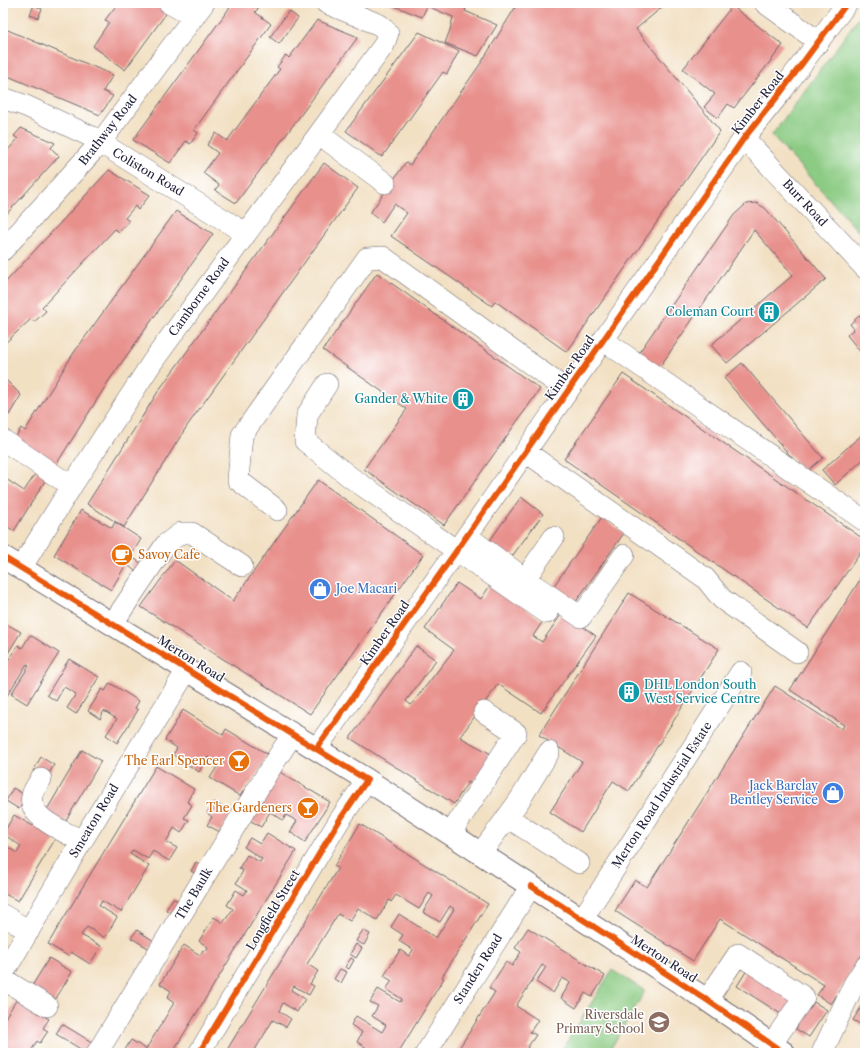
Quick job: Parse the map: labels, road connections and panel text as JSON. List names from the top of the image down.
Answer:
{
  "streets": {
    "main road": ["Merton Road"],
    "street": [
      "Kimber Road",
      "Brathway Road",
      "Coliston Road",
      "Burr Road",
      "Camborne Road",
      "Merton Road Industrial Estate",
      "Smeaton Road",
      "The Baulk",
      "Longfield Street",
      "Standen Road"
    ]
  },
  "crossings": [
    ["Kimber Road", "Burr Road"],
    ["Kimber Road", "Merton Road"],
    ["Brathway Road", "Coliston Road"],
    ["Coliston Road", "Camborne Road"],
    ["Camborne Road", "Merton Road"],
    ["Merton Road", "Merton Road Industrial Estate"],
    ["Merton Road", "Smeaton Road"],
    ["Merton Road", "The Baulk"],
    ["Merton Road", "Longfield Street"],
    ["Merton Road", "Standen Road"]
  ],
  "places": {
    "building": ["Coleman Court", "Gander & White", "DHL London South West Service Centre"],
    "cafe": ["Savoy Cafe"],
    "shop": ["Joe Macari", "Jack Barclay Bentley Service"],
    "bar": ["The Earl Spencer", "The Gardeners"],
    "school or university": ["Riversdale Primary School"]
  }
}
